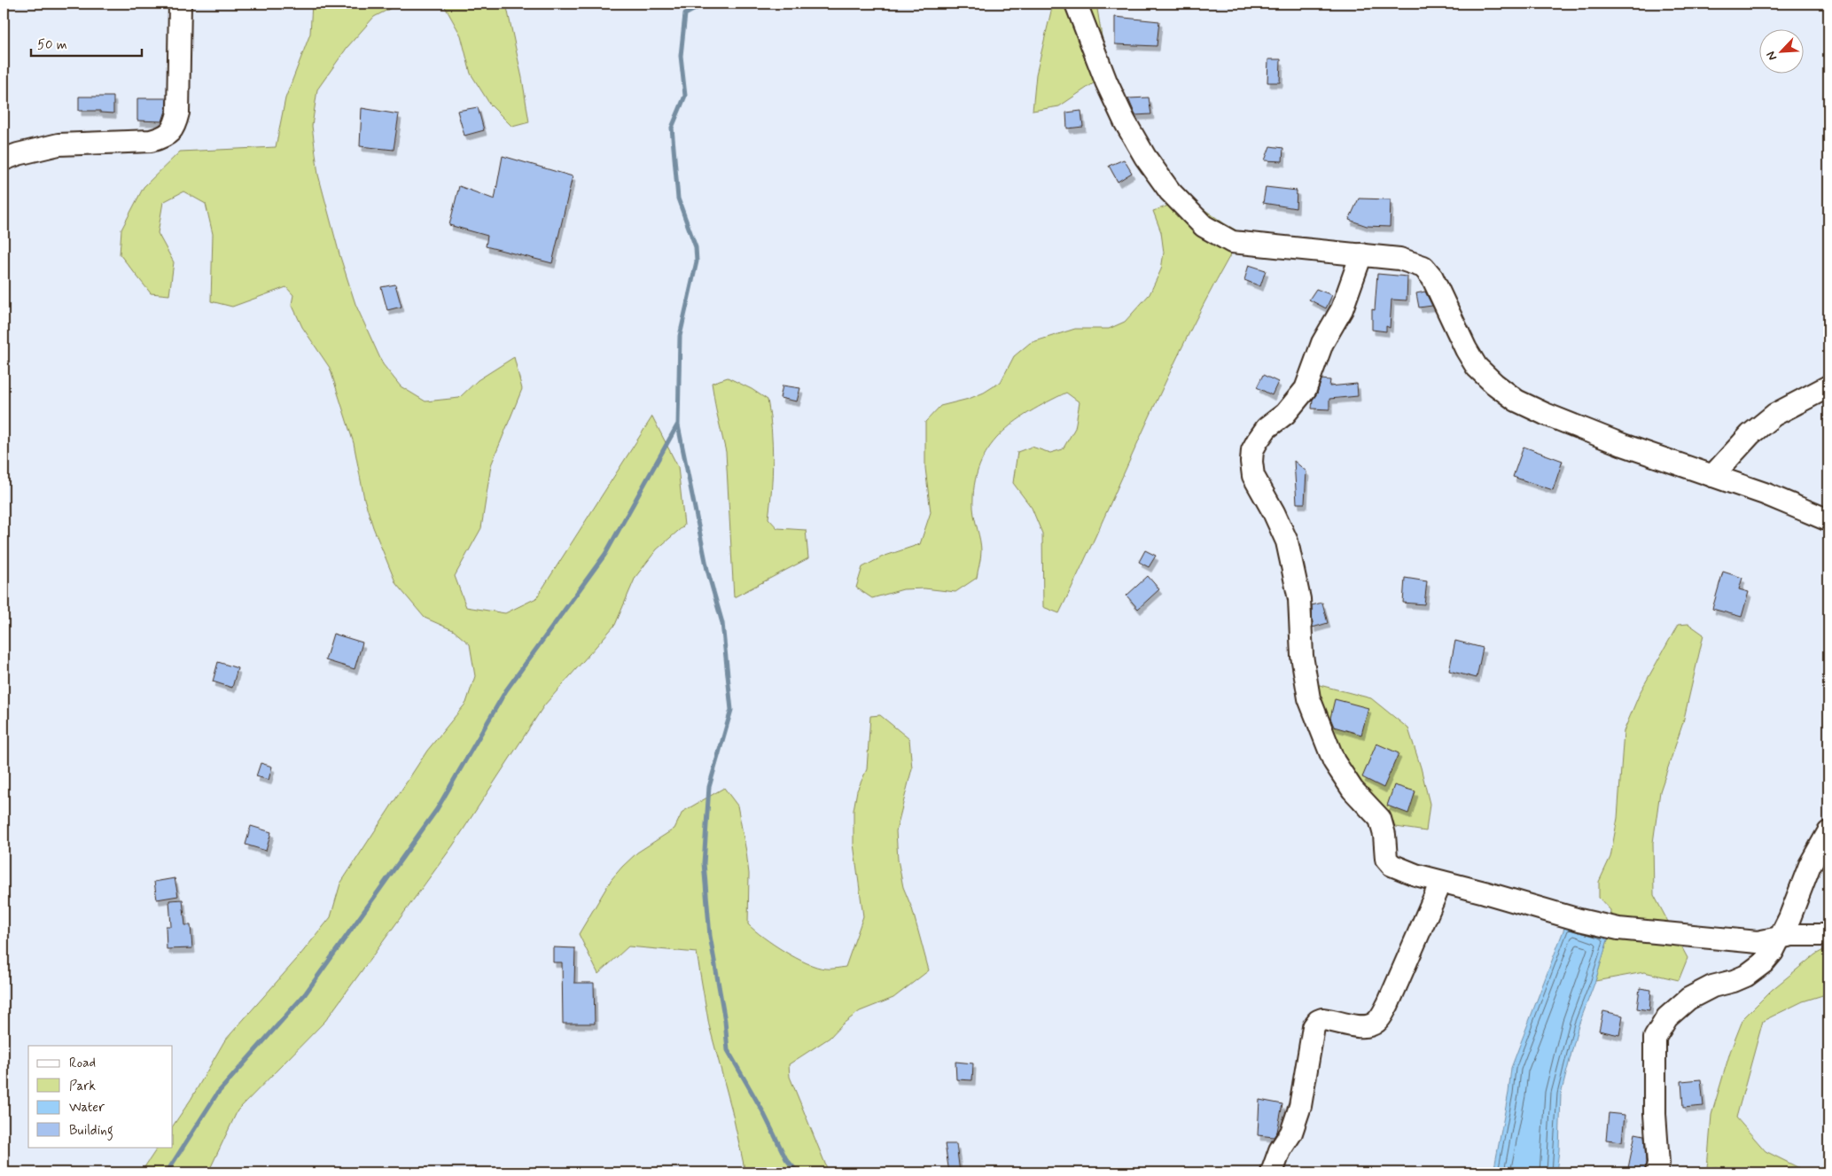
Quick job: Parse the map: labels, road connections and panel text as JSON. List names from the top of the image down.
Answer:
{
  "legend": [
    "Road",
    "Park",
    "Water",
    "Building"
  ],
  "scale_bar": "50 m",
  "north": "bottom left"
}
